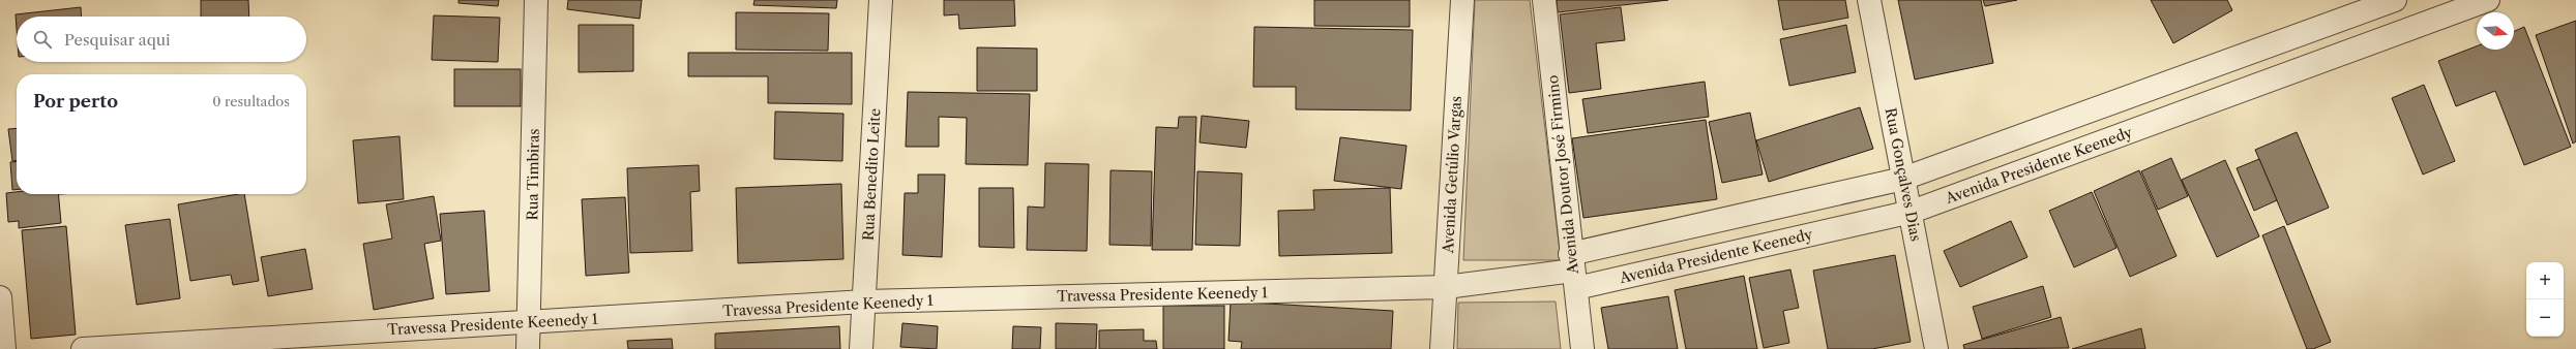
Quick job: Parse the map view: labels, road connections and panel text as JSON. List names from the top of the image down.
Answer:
{
  "streets": {
    "street": [
      "Avenida Presidente Keenedy",
      "Rua Timbiras",
      "Rua Benedito Leite",
      "Avenida Getúlio Vargas",
      "Avenida Doutor José Firmino",
      "Rua Gonçalves Dias",
      "Travessa Presidente Keenedy 1"
    ]
  },
  "crossings": [
    ["Avenida Presidente Keenedy", "Avenida Doutor José Firmino"],
    ["Avenida Presidente Keenedy", "Rua Gonçalves Dias"],
    ["Avenida Presidente Keenedy", "Travessa Presidente Keenedy 1"],
    ["Rua Timbiras", "Travessa Presidente Keenedy 1"],
    ["Rua Benedito Leite", "Travessa Presidente Keenedy 1"],
    ["Avenida Getúlio Vargas", "Travessa Presidente Keenedy 1"],
    ["Avenida Doutor José Firmino", "Travessa Presidente Keenedy 1"]
  ],
  "north": "right",
  "page": {
    "search": "Pesquisar aqui",
    "heading": ["Por perto", "0 resultados"],
    "map_buttons": ["+", "−"]
  }
}
